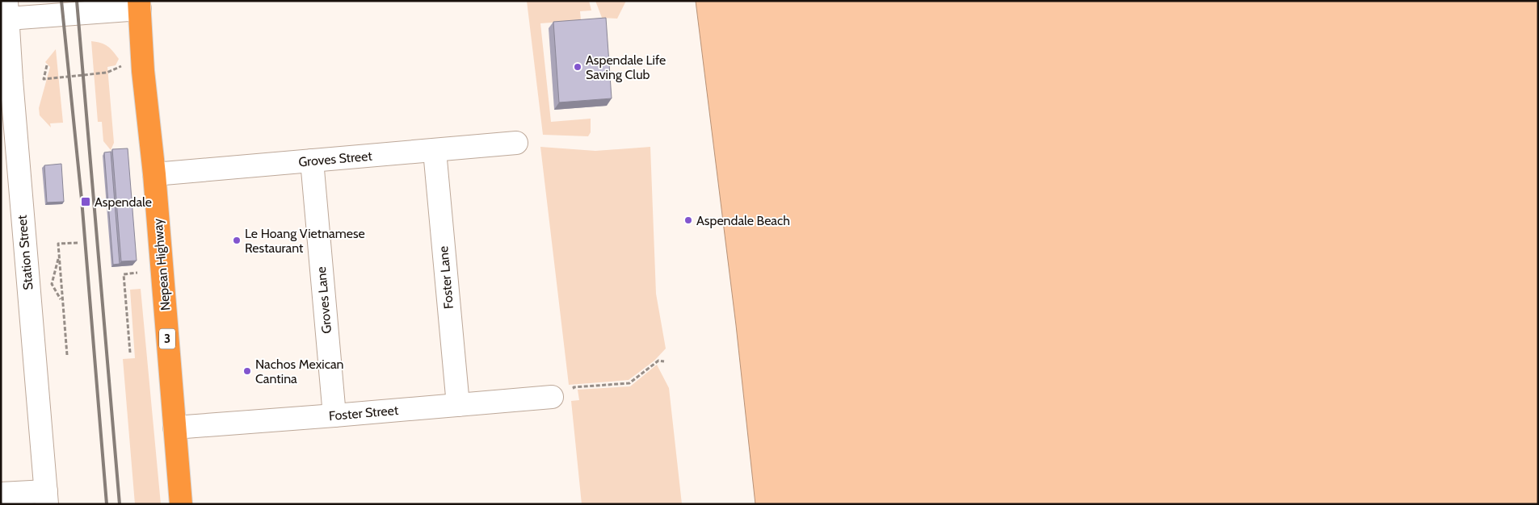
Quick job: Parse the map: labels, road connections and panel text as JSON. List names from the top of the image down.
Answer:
{
  "streets": {
    "highway": ["Nepean Highway", "3"],
    "street": [
      "Groves Street",
      "Station Street",
      "Foster Lane",
      "Groves Lane",
      "Foster Street"
    ]
  },
  "crossings": [
    ["Groves Street", "Nepean Highway"],
    ["Groves Street", "Foster Lane"],
    ["Groves Street", "Groves Lane"],
    ["Nepean Highway", "Foster Street"],
    ["Foster Lane", "Foster Street"],
    ["Groves Lane", "Foster Street"]
  ],
  "places": {
    "other": [
      "Aspendale Life Saving Club",
      "Aspendale Beach",
      "Le Hoang Vietnamese Restaurant",
      "Nachos Mexican Cantina"
    ],
    "transit": ["Aspendale"]
  }
}
